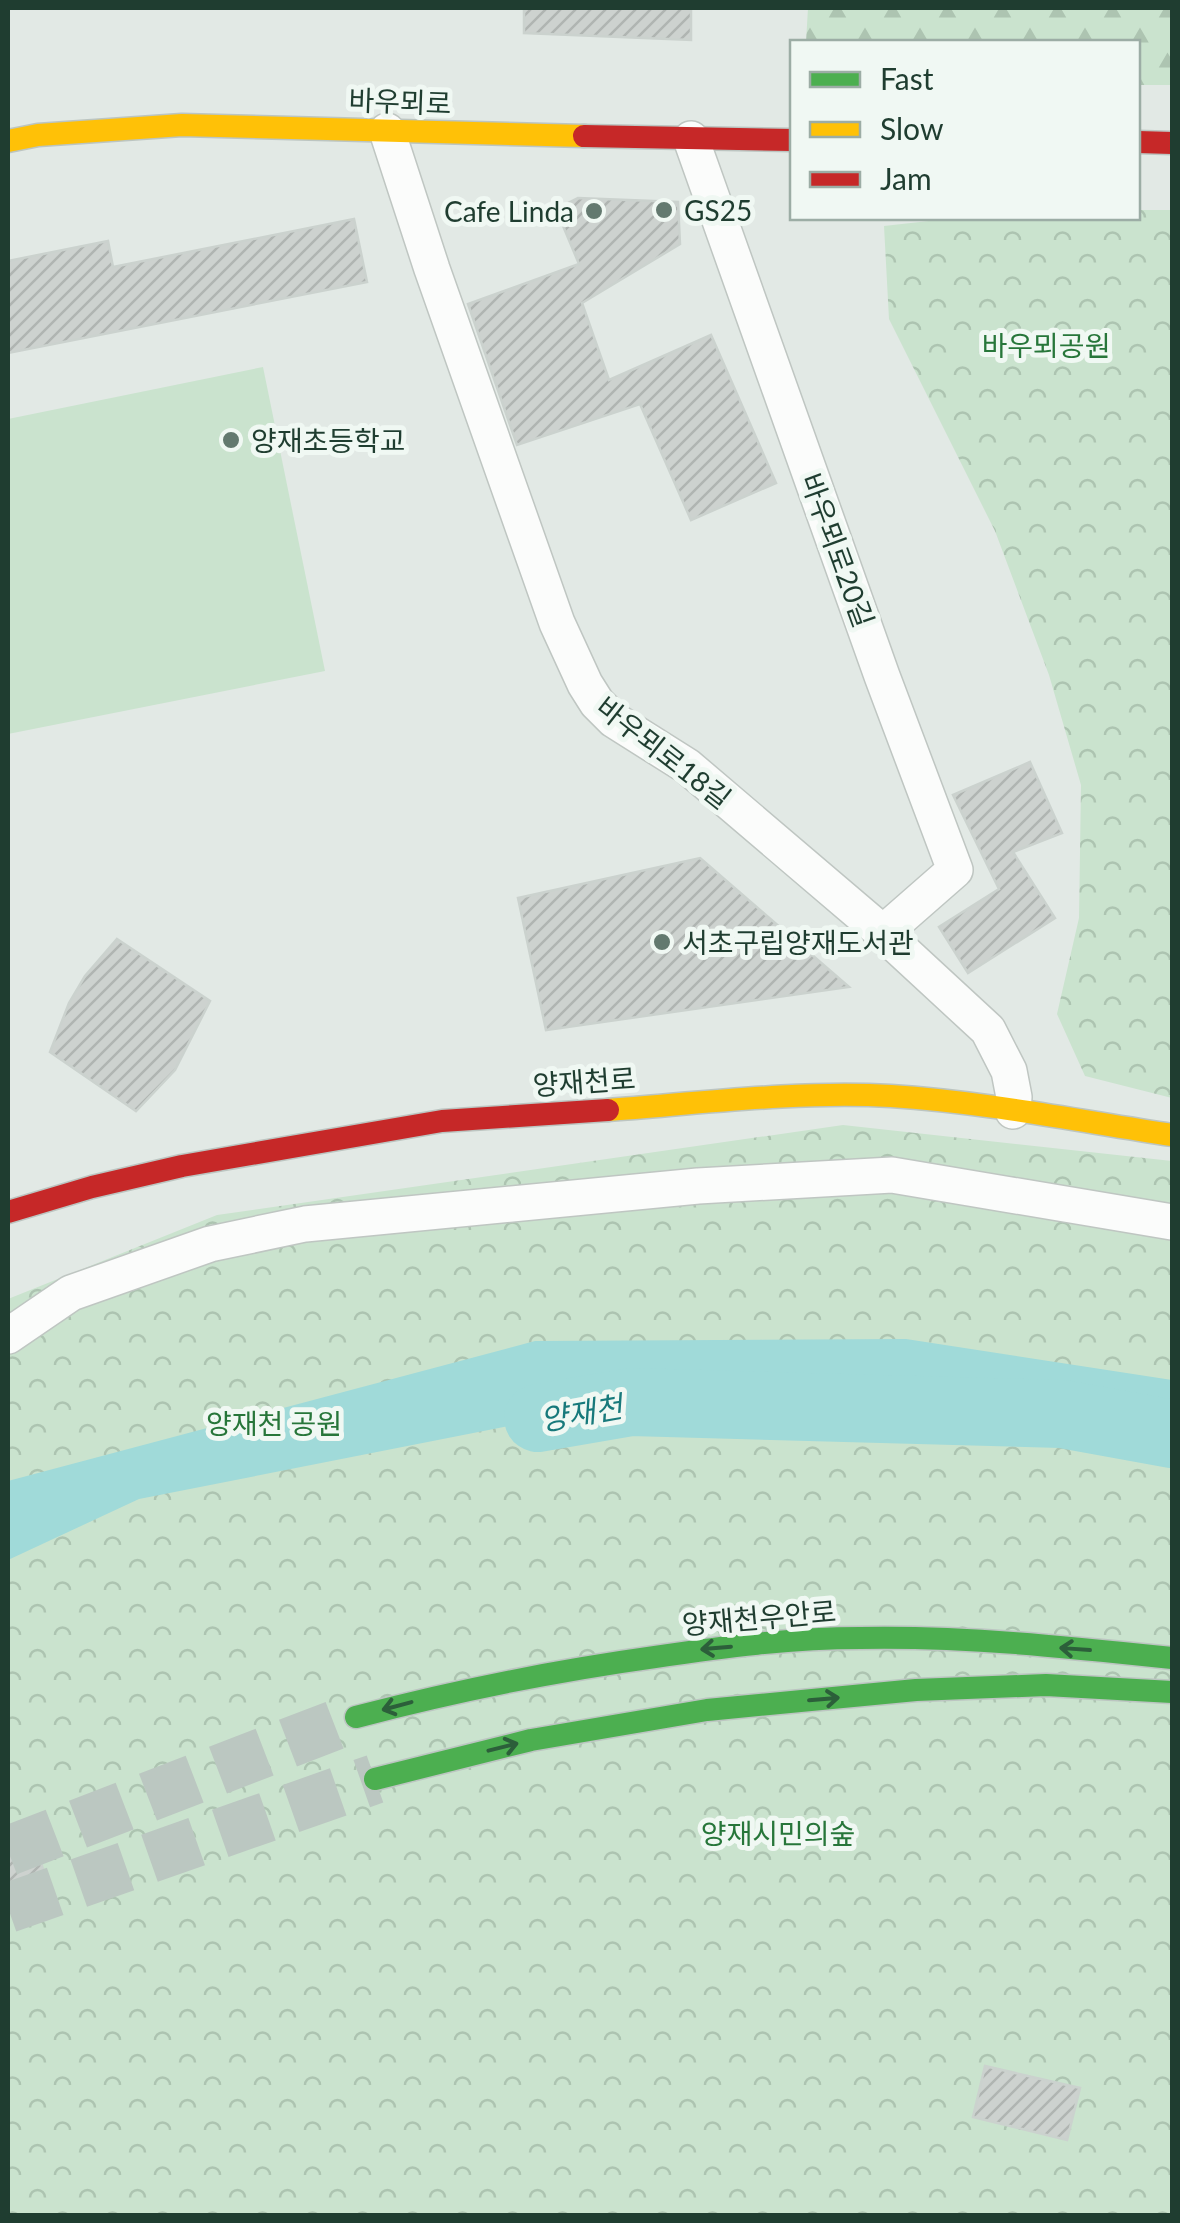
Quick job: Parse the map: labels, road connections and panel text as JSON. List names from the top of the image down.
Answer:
{
  "streets": {
    "street": [
      "바우뫼로",
      "바우뫼로20길",
      "바우뫼로18길",
      "양재천로",
      "양재천우안로"
    ]
  },
  "crossings": [
    ["바우뫼로", "바우뫼로20길"],
    ["바우뫼로", "바우뫼로18길"],
    ["바우뫼로20길", "바우뫼로18길"],
    ["바우뫼로18길", "양재천로"]
  ],
  "water": ["양재천"],
  "parks": ["바우뫼공원", "양재천 공원", "양재시민의숲"],
  "places": [
    "GS25",
    "Cafe Linda",
    "양재초등학교",
    "서초구립양재도서관"
  ],
  "legend": ["Fast", "Slow", "Jam"]
}
